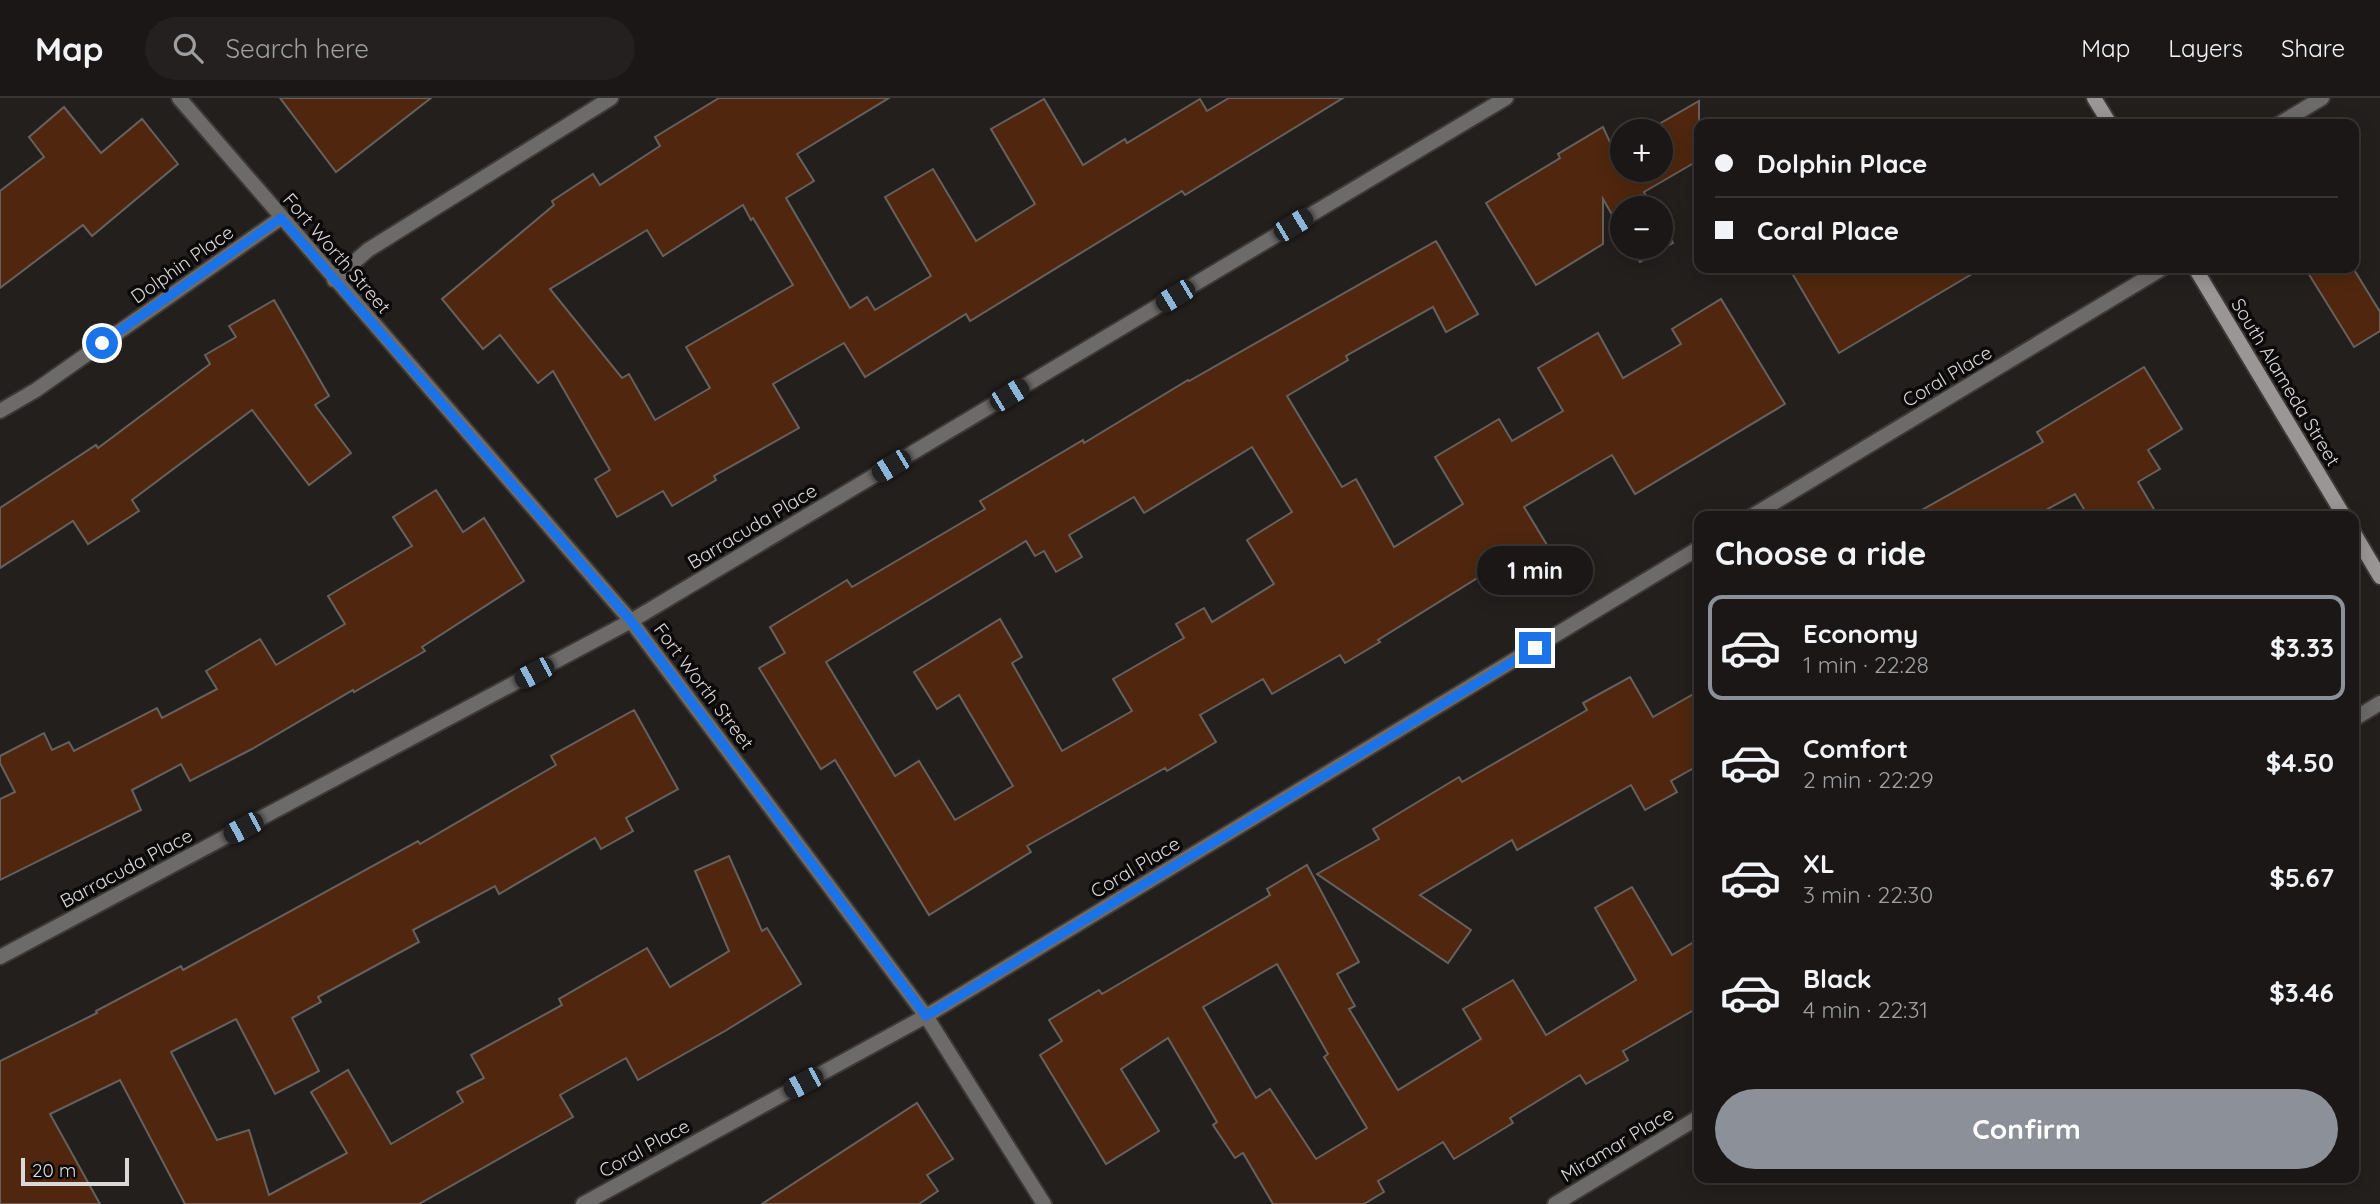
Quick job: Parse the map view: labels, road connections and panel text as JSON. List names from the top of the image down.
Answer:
{
  "streets": {
    "main road": ["South Alameda Street"],
    "street": [
      "Fort Worth Street",
      "Dolphin Place",
      "Coral Place",
      "Barracuda Place",
      "Miramar Place"
    ]
  },
  "crossings": [
    ["Fort Worth Street", "Dolphin Place"],
    ["Fort Worth Street", "Coral Place"],
    ["Fort Worth Street", "Barracuda Place"]
  ],
  "scale_bar": "20 m",
  "page": {
    "header": "Map",
    "search": "Search here",
    "nav": ["Map", "Layers", "Share"],
    "map_buttons": ["+", "−"],
    "banner": ["Dolphin Place", "Coral Place"],
    "heading": "Choose a ride",
    "bubble": "1 min",
    "list": [
      {
        "name": "Economy",
        "note": "1 min · 22:28",
        "value": "$3.33"
      },
      {
        "name": "Comfort",
        "note": "2 min · 22:29",
        "value": "$4.50"
      },
      {
        "name": "XL",
        "note": "3 min · 22:30",
        "value": "$5.67"
      },
      {
        "name": "Black",
        "note": "4 min · 22:31",
        "value": "$3.46"
      }
    ],
    "buttons": "Confirm",
    "scale": "20 m"
  }
}
